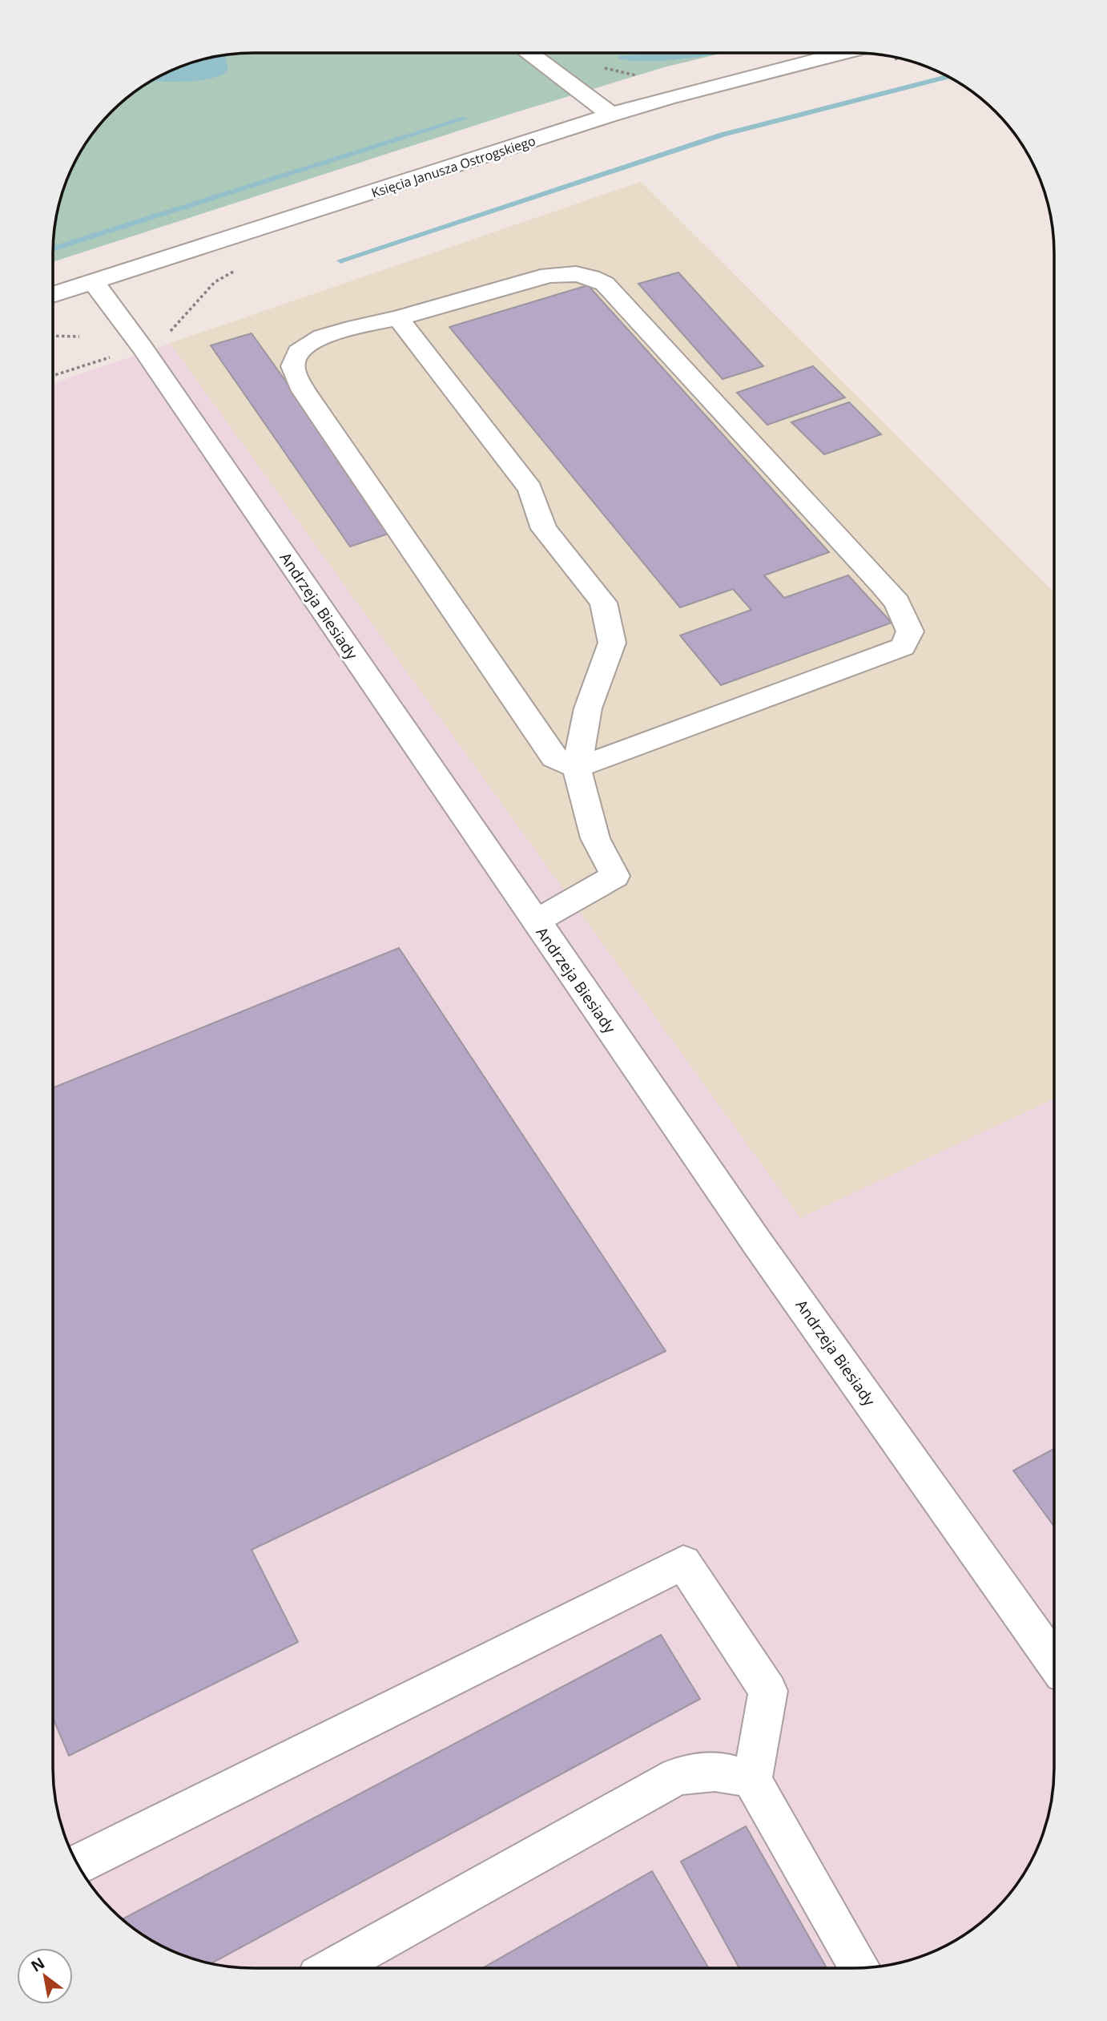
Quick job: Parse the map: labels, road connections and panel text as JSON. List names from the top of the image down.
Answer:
{
  "streets": {
    "street": ["Księcia Janusza Ostrogskiego", "Andrzeja Biesiady"]
  },
  "crossings": [
    ["Księcia Janusza Ostrogskiego", "Andrzeja Biesiady"]
  ],
  "north": "top left"
}
